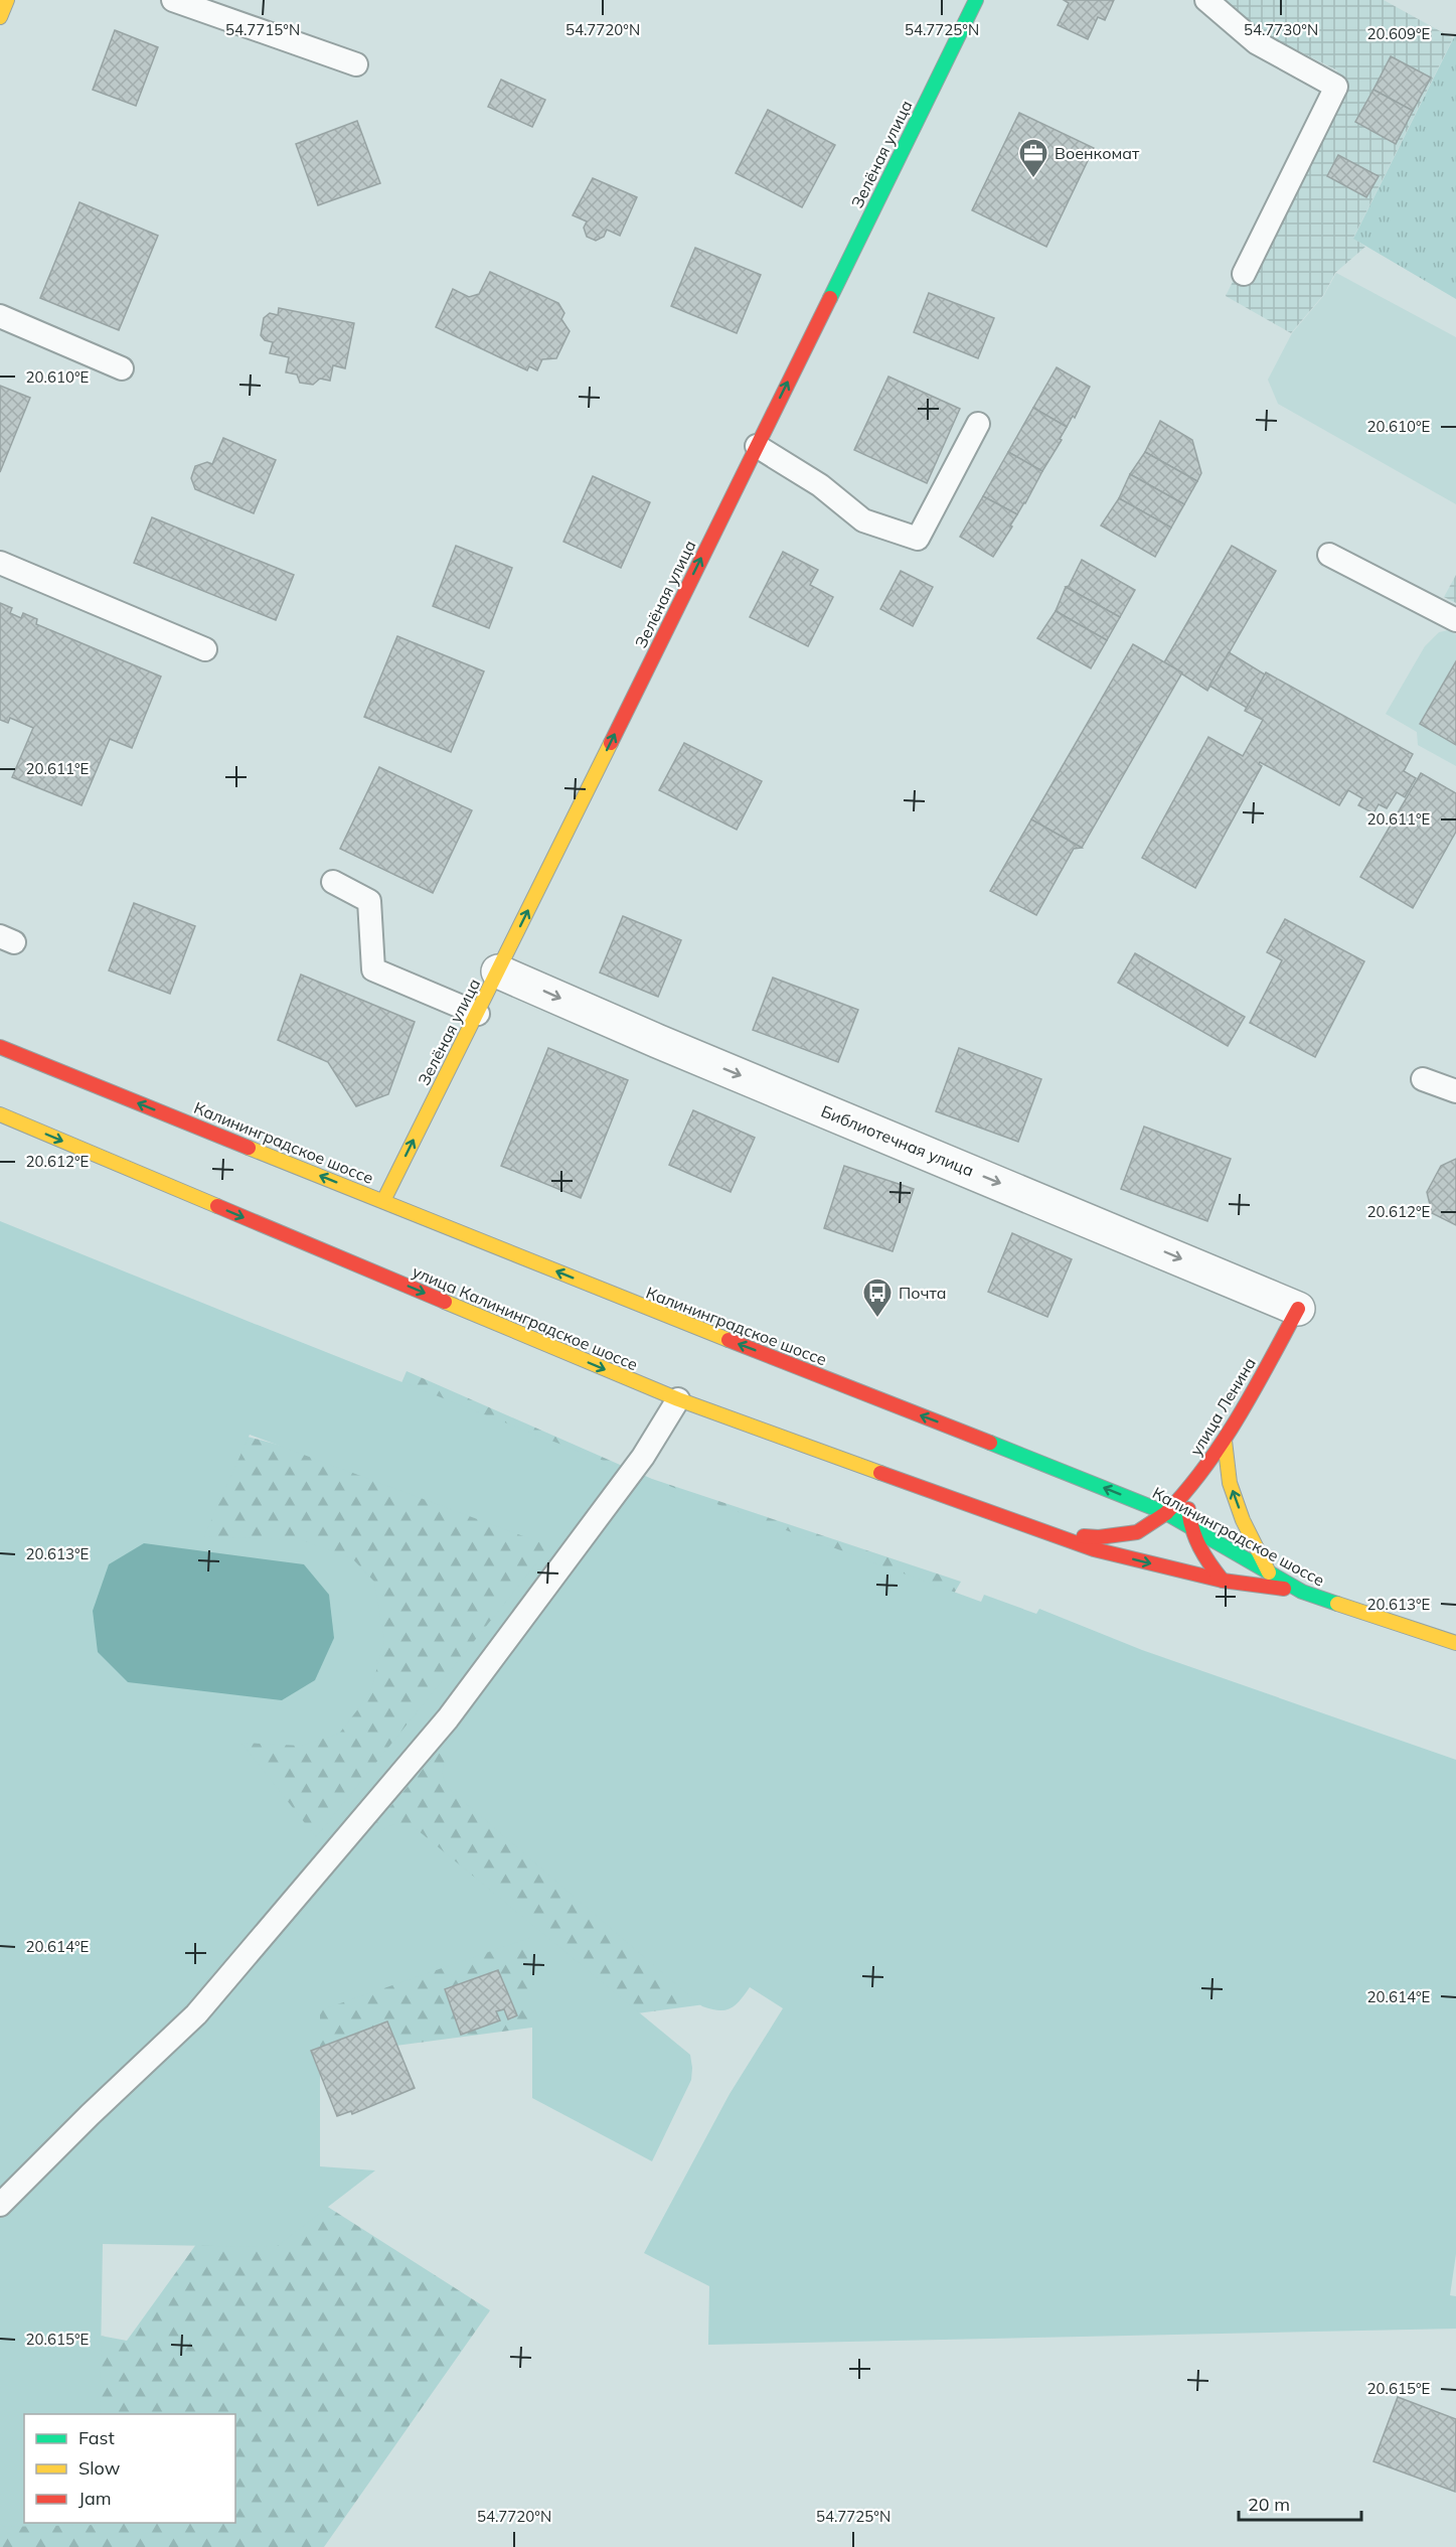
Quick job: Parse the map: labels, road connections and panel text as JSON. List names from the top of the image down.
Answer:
{
  "streets": {
    "main road": [
      "Зелёная улица",
      "Калининградское шоссе",
      "улица Калининградское шоссе",
      "улица Ленина"
    ],
    "street": ["Библиотечная улица"]
  },
  "crossings": [
    ["Зелёная улица", "Библиотечная улица"],
    ["Зелёная улица", "Калининградское шоссе"],
    ["Библиотечная улица", "улица Ленина"],
    ["Калининградское шоссе", "улица Калининградское шоссе"],
    ["Калининградское шоссе", "улица Ленина"],
    ["улица Калининградское шоссе", "улица Ленина"]
  ],
  "one_way": [
    "Зелёная улица",
    "Библиотечная улица",
    "Калининградское шоссе",
    "улица Калининградское шоссе"
  ],
  "places": {
    "office": ["Военкомат"],
    "bus stop": ["Почта"]
  },
  "legend": ["Fast", "Slow", "Jam"],
  "scale_bar": "20 m",
  "coordinates": [
    "54.7715°N",
    "54.7720°N",
    "54.7725°N",
    "54.7730°N",
    "20.609°E",
    "20.610°E",
    "20.611°E",
    "20.612°E",
    "20.613°E",
    "20.614°E",
    "20.615°E"
  ]
}
